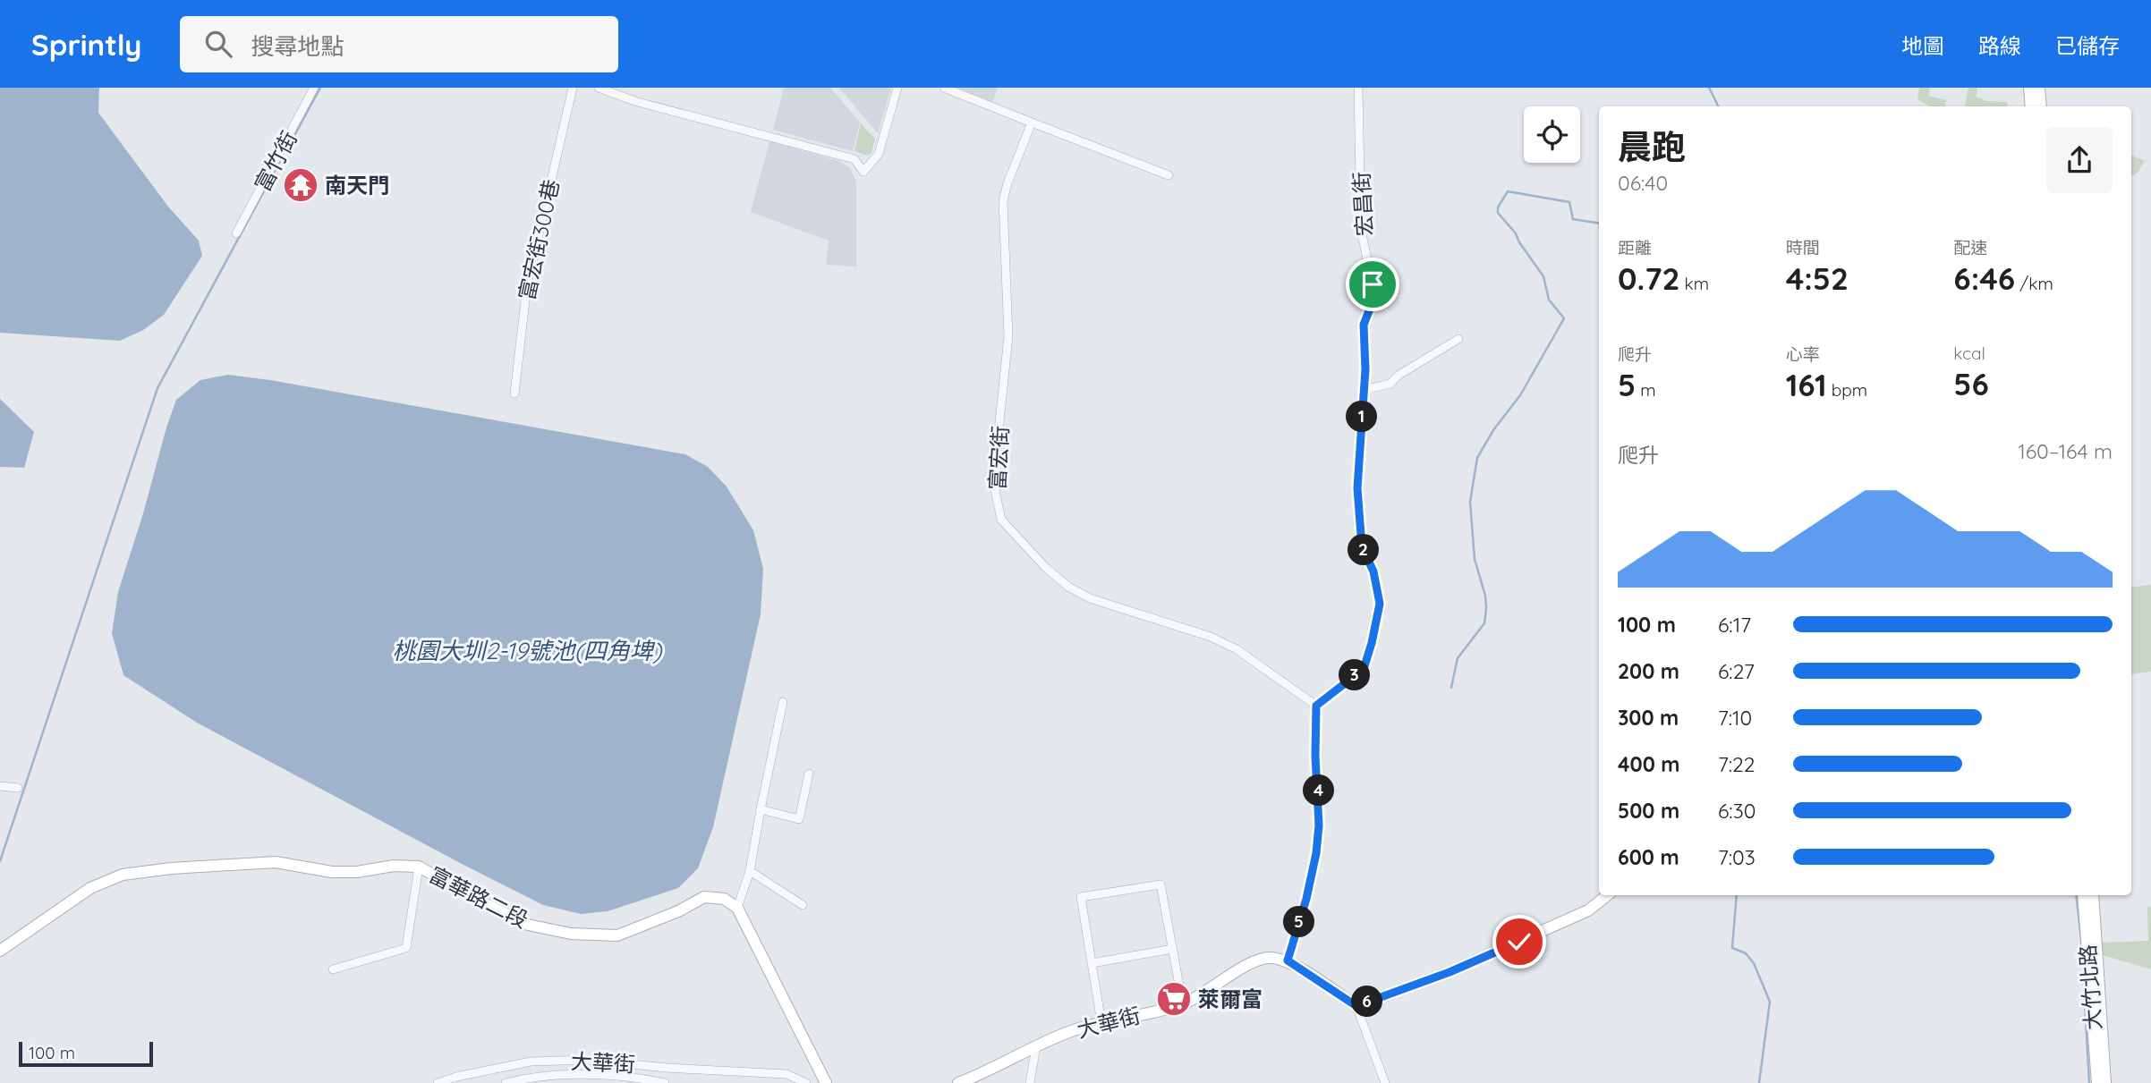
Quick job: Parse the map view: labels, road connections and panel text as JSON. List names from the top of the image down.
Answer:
{
  "streets": {
    "street": [
      "富竹街",
      "宏昌街",
      "富宏街300巷",
      "富宏街",
      "富華路二段",
      "大竹北路",
      "大華街"
    ]
  },
  "crossings": [
    ["宏昌街", "富宏街"]
  ],
  "water": ["桃園大圳2-19號池(四角埤)"],
  "places": {
    "temple": ["南天門"],
    "supermarket": ["萊爾富"]
  },
  "scale_bar": "100 m",
  "page": {
    "header": "Sprintly",
    "search": "搜尋地點",
    "nav": ["地圖", "路線", "已儲存"],
    "heading": ["晨跑", "06:40"],
    "stats": [
      ["距離", "0.72 km"],
      ["時間", "4:52"],
      ["配速", "6:46 /km"],
      ["爬升", "5 m"],
      ["心率", "161 bpm"],
      ["kcal", "56"]
    ],
    "pins": [
      "1",
      "2",
      "3",
      "4",
      "5",
      "6"
    ],
    "chart": ["爬升", "160–164 m"],
    "list": [
      {
        "name": "100 m",
        "note": "6:17"
      },
      {
        "name": "200 m",
        "note": "6:27"
      },
      {
        "name": "300 m",
        "note": "7:10"
      },
      {
        "name": "400 m",
        "note": "7:22"
      },
      {
        "name": "500 m",
        "note": "6:30"
      },
      {
        "name": "600 m",
        "note": "7:03"
      }
    ],
    "scale": "100 m"
  }
}
